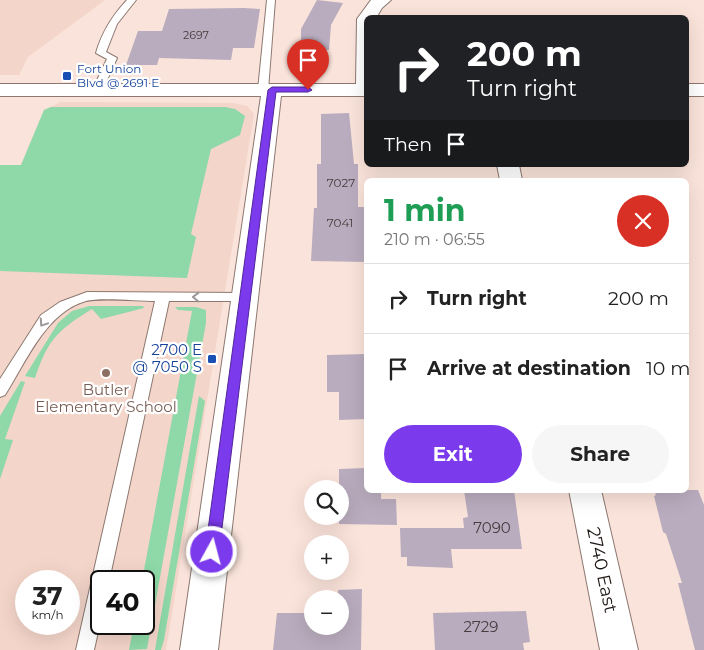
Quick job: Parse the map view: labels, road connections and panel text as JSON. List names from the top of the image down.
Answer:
{
  "streets": {
    "street": ["2740 East"]
  },
  "places": {
    "transit": ["Fort Union Blvd @ 2691 E", "2700 E @ 7050 S"],
    "other": ["Butler Elementary School"]
  },
  "house_numbers": [
    "2697",
    "7027",
    "7041",
    "7090",
    "2729"
  ],
  "page": {
    "turn": ["200 m", "Turn right"],
    "then": "Then",
    "heading": ["1 min", "210 m · 06:55"],
    "list": [
      {
        "name": "Turn right",
        "value": "200 m"
      },
      {
        "name": "Arrive at destination",
        "value": "10 m"
      }
    ],
    "buttons": ["Exit", "Share"],
    "map_buttons": ["+", "−"],
    "speed": "37 km/h",
    "limit": "40"
  }
}
